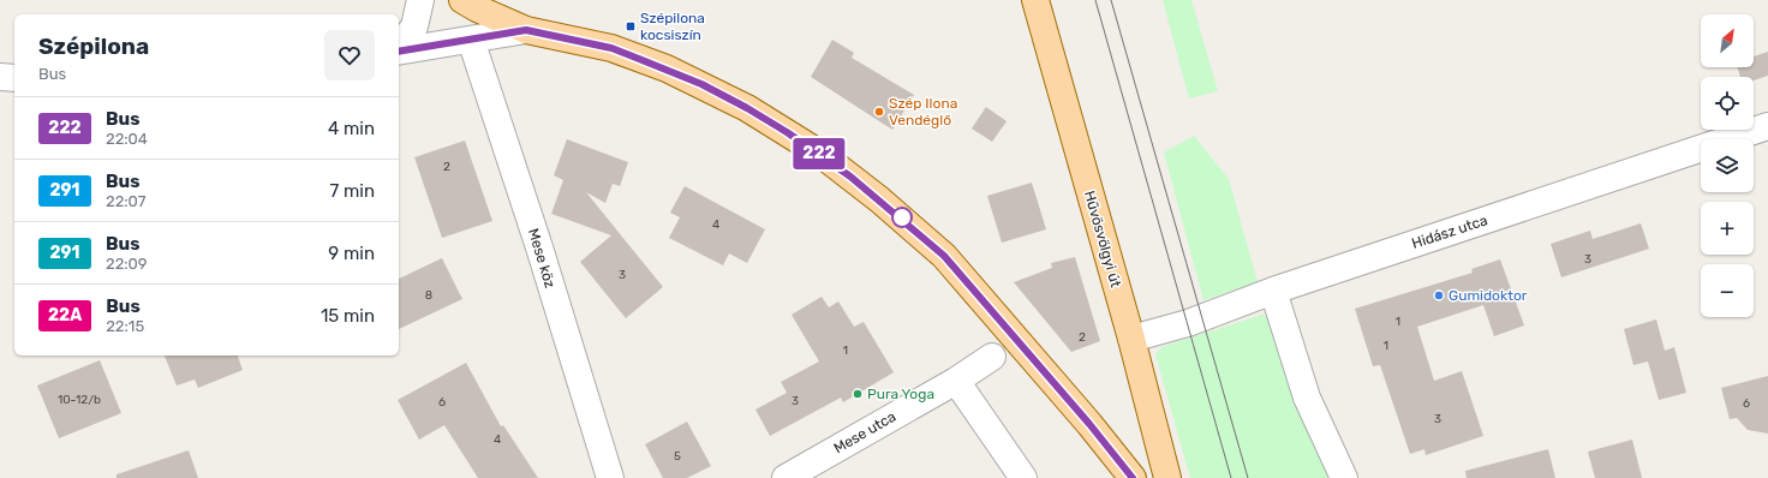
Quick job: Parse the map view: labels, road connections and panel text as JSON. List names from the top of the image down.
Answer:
{
  "streets": {
    "main road": ["Hűvösvölgyi út"],
    "street": ["Hidász utca", "Mese köz", "Mese utca"]
  },
  "crossings": [
    ["Hidász utca", "Hűvösvölgyi út"]
  ],
  "places": {
    "transit": ["Szépilona kocsiszín"],
    "other": ["Szép Ilona Vendéglő", "Gumidoktor", "Pura Yoga"]
  },
  "lines": ["bus line 222"],
  "house_numbers": [
    "2",
    "4",
    "3",
    "3",
    "8",
    "1",
    "2",
    "1",
    "1",
    "10-12/b",
    "3",
    "6",
    "6",
    "3",
    "4",
    "5"
  ],
  "north": "top right",
  "page": {
    "on_map": "222",
    "map_buttons": ["+", "−"],
    "heading": ["Szépilona", "Bus"],
    "list": [
      {
        "mark": "222",
        "name": "Bus",
        "note": "22:04",
        "value": "4 min"
      },
      {
        "mark": "291",
        "name": "Bus",
        "note": "22:07",
        "value": "7 min"
      },
      {
        "mark": "291",
        "name": "Bus",
        "note": "22:09",
        "value": "9 min"
      },
      {
        "mark": "22A",
        "name": "Bus",
        "note": "22:15",
        "value": "15 min"
      }
    ]
  }
}
